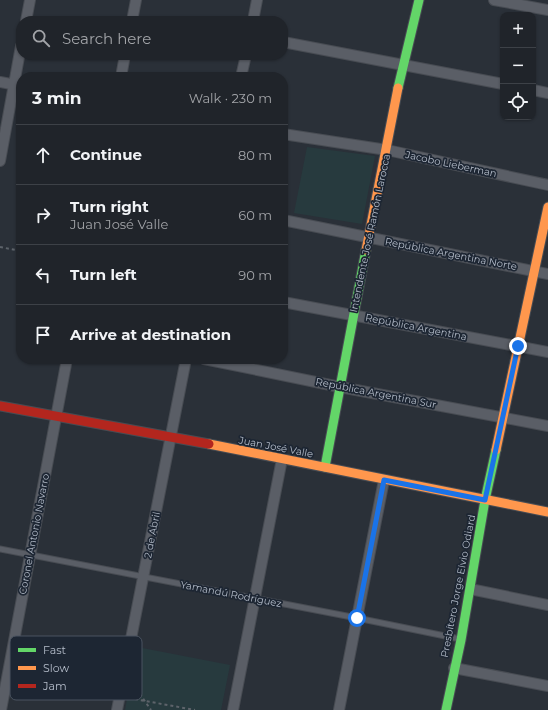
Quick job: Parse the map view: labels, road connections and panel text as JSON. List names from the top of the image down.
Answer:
{
  "streets": {
    "street": [
      "Jacobo Lieberman",
      "Intendente José Ramón Larocca",
      "República Argentina Norte",
      "República Argentina",
      "República Argentina Sur",
      "Juan José Valle",
      "Coronel Antonio Navarro",
      "2 de Abril",
      "Presbítero Jorge Elvio Odiard"
    ],
    "lane": ["Yamandú Rodríguez"]
  },
  "crossings": [
    ["Jacobo Lieberman", "Intendente José Ramón Larocca"],
    ["Intendente José Ramón Larocca", "República Argentina Norte"],
    ["Intendente José Ramón Larocca", "República Argentina"],
    ["Intendente José Ramón Larocca", "República Argentina Sur"],
    ["Intendente José Ramón Larocca", "Juan José Valle"],
    ["República Argentina Norte", "Presbítero Jorge Elvio Odiard"],
    ["República Argentina", "Presbítero Jorge Elvio Odiard"],
    ["República Argentina Sur", "Presbítero Jorge Elvio Odiard"],
    ["Juan José Valle", "Coronel Antonio Navarro"],
    ["Juan José Valle", "2 de Abril"],
    ["Juan José Valle", "Presbítero Jorge Elvio Odiard"],
    ["Coronel Antonio Navarro", "Yamandú Rodríguez"],
    ["2 de Abril", "Yamandú Rodríguez"],
    ["Presbítero Jorge Elvio Odiard", "Yamandú Rodríguez"]
  ],
  "legend": ["Fast", "Slow", "Jam"],
  "page": {
    "map_buttons": ["+", "−"],
    "search": "Search here",
    "heading": ["3 min", "Walk · 230 m"],
    "list": [
      ["Continue", "80 m"],
      ["Turn right", "Juan José Valle", "60 m"],
      ["Turn left", "90 m"],
      "Arrive at destination"
    ]
  }
}
